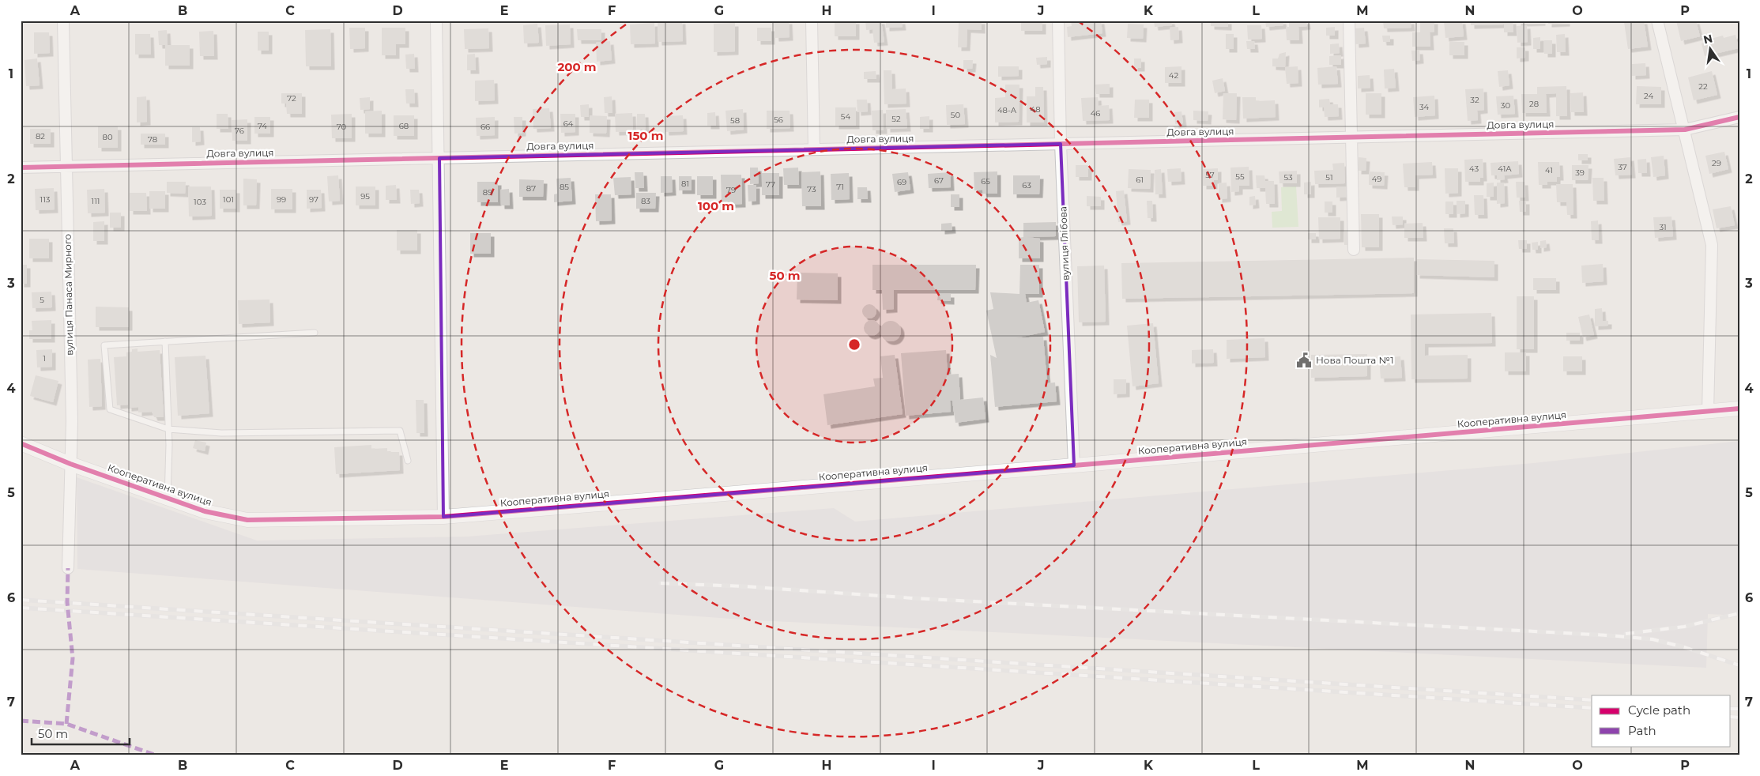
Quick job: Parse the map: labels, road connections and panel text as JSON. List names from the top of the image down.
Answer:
{
  "streets": {
    "street": [
      "Довга вулиця",
      "вулиця Глібова",
      "вулиця Панаса Мирного",
      "Кооперативна вулиця"
    ]
  },
  "crossings": [
    ["Довга вулиця", "вулиця Глібова"],
    ["Довга вулиця", "вулиця Панаса Мирного"],
    ["вулиця Глібова", "Кооперативна вулиця"],
    ["вулиця Панаса Мирного", "Кооперативна вулиця"]
  ],
  "places": {
    "public building": ["Нова Пошта №1"]
  },
  "house_numbers": [
    "42",
    "22",
    "24",
    "72",
    "32",
    "28",
    "30",
    "34",
    "48",
    "48-А",
    "46",
    "50",
    "54",
    "52",
    "56",
    "58",
    "64",
    "74",
    "68",
    "70",
    "66",
    "76",
    "82",
    "80",
    "78",
    "29",
    "37",
    "43",
    "41А",
    "41",
    "39",
    "57",
    "55",
    "53",
    "51",
    "49",
    "61",
    "67",
    "65",
    "69",
    "81",
    "77",
    "63",
    "85",
    "71",
    "87",
    "73",
    "79",
    "89",
    "95",
    "113",
    "101",
    "99",
    "97",
    "111",
    "83",
    "103",
    "31",
    "5",
    "1"
  ],
  "legend": ["Cycle path", "Path"],
  "scale_bar": "50 m",
  "north": "top",
  "grid": {
    "columns": [
      "A",
      "B",
      "C",
      "D",
      "E",
      "F",
      "G",
      "H",
      "I",
      "J",
      "K",
      "L",
      "M",
      "N",
      "O",
      "P"
    ],
    "rows": [
      "1",
      "2",
      "3",
      "4",
      "5",
      "6",
      "7"
    ]
  },
  "rings": [
    "200 m",
    "150 m",
    "100 m",
    "50 m"
  ]
}
